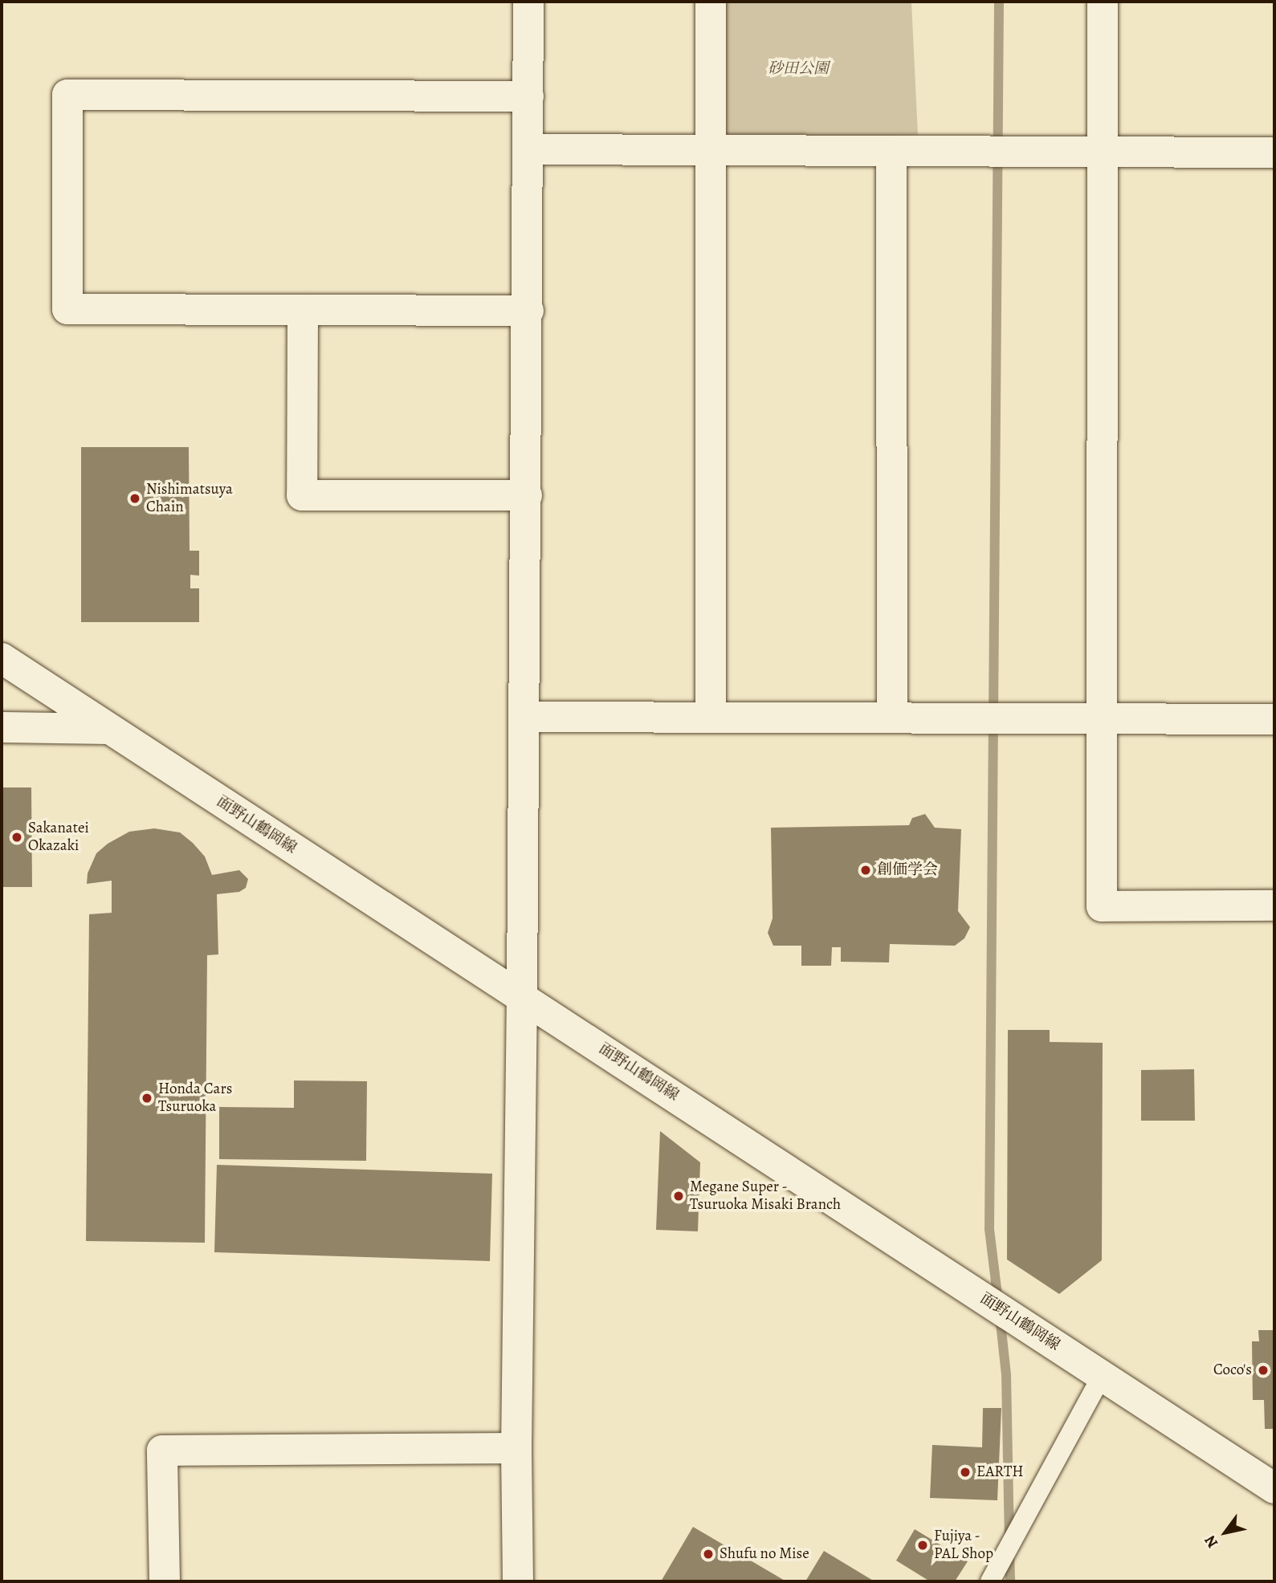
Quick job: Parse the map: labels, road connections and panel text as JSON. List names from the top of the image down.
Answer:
{
  "streets": {
    "street": ["面野山鶴岡線"]
  },
  "parks": ["砂田公園"],
  "places": [
    "Nishimatsuya Chain",
    "Sakanatei Okazaki",
    "創価学会",
    "Honda Cars Tsuruoka",
    "Megane Super - Tsuruoka Misaki Branch",
    "Coco's",
    "EARTH",
    "Fujiya - PAL Shop",
    "Shufu no Mise"
  ],
  "north": "bottom left"
}
